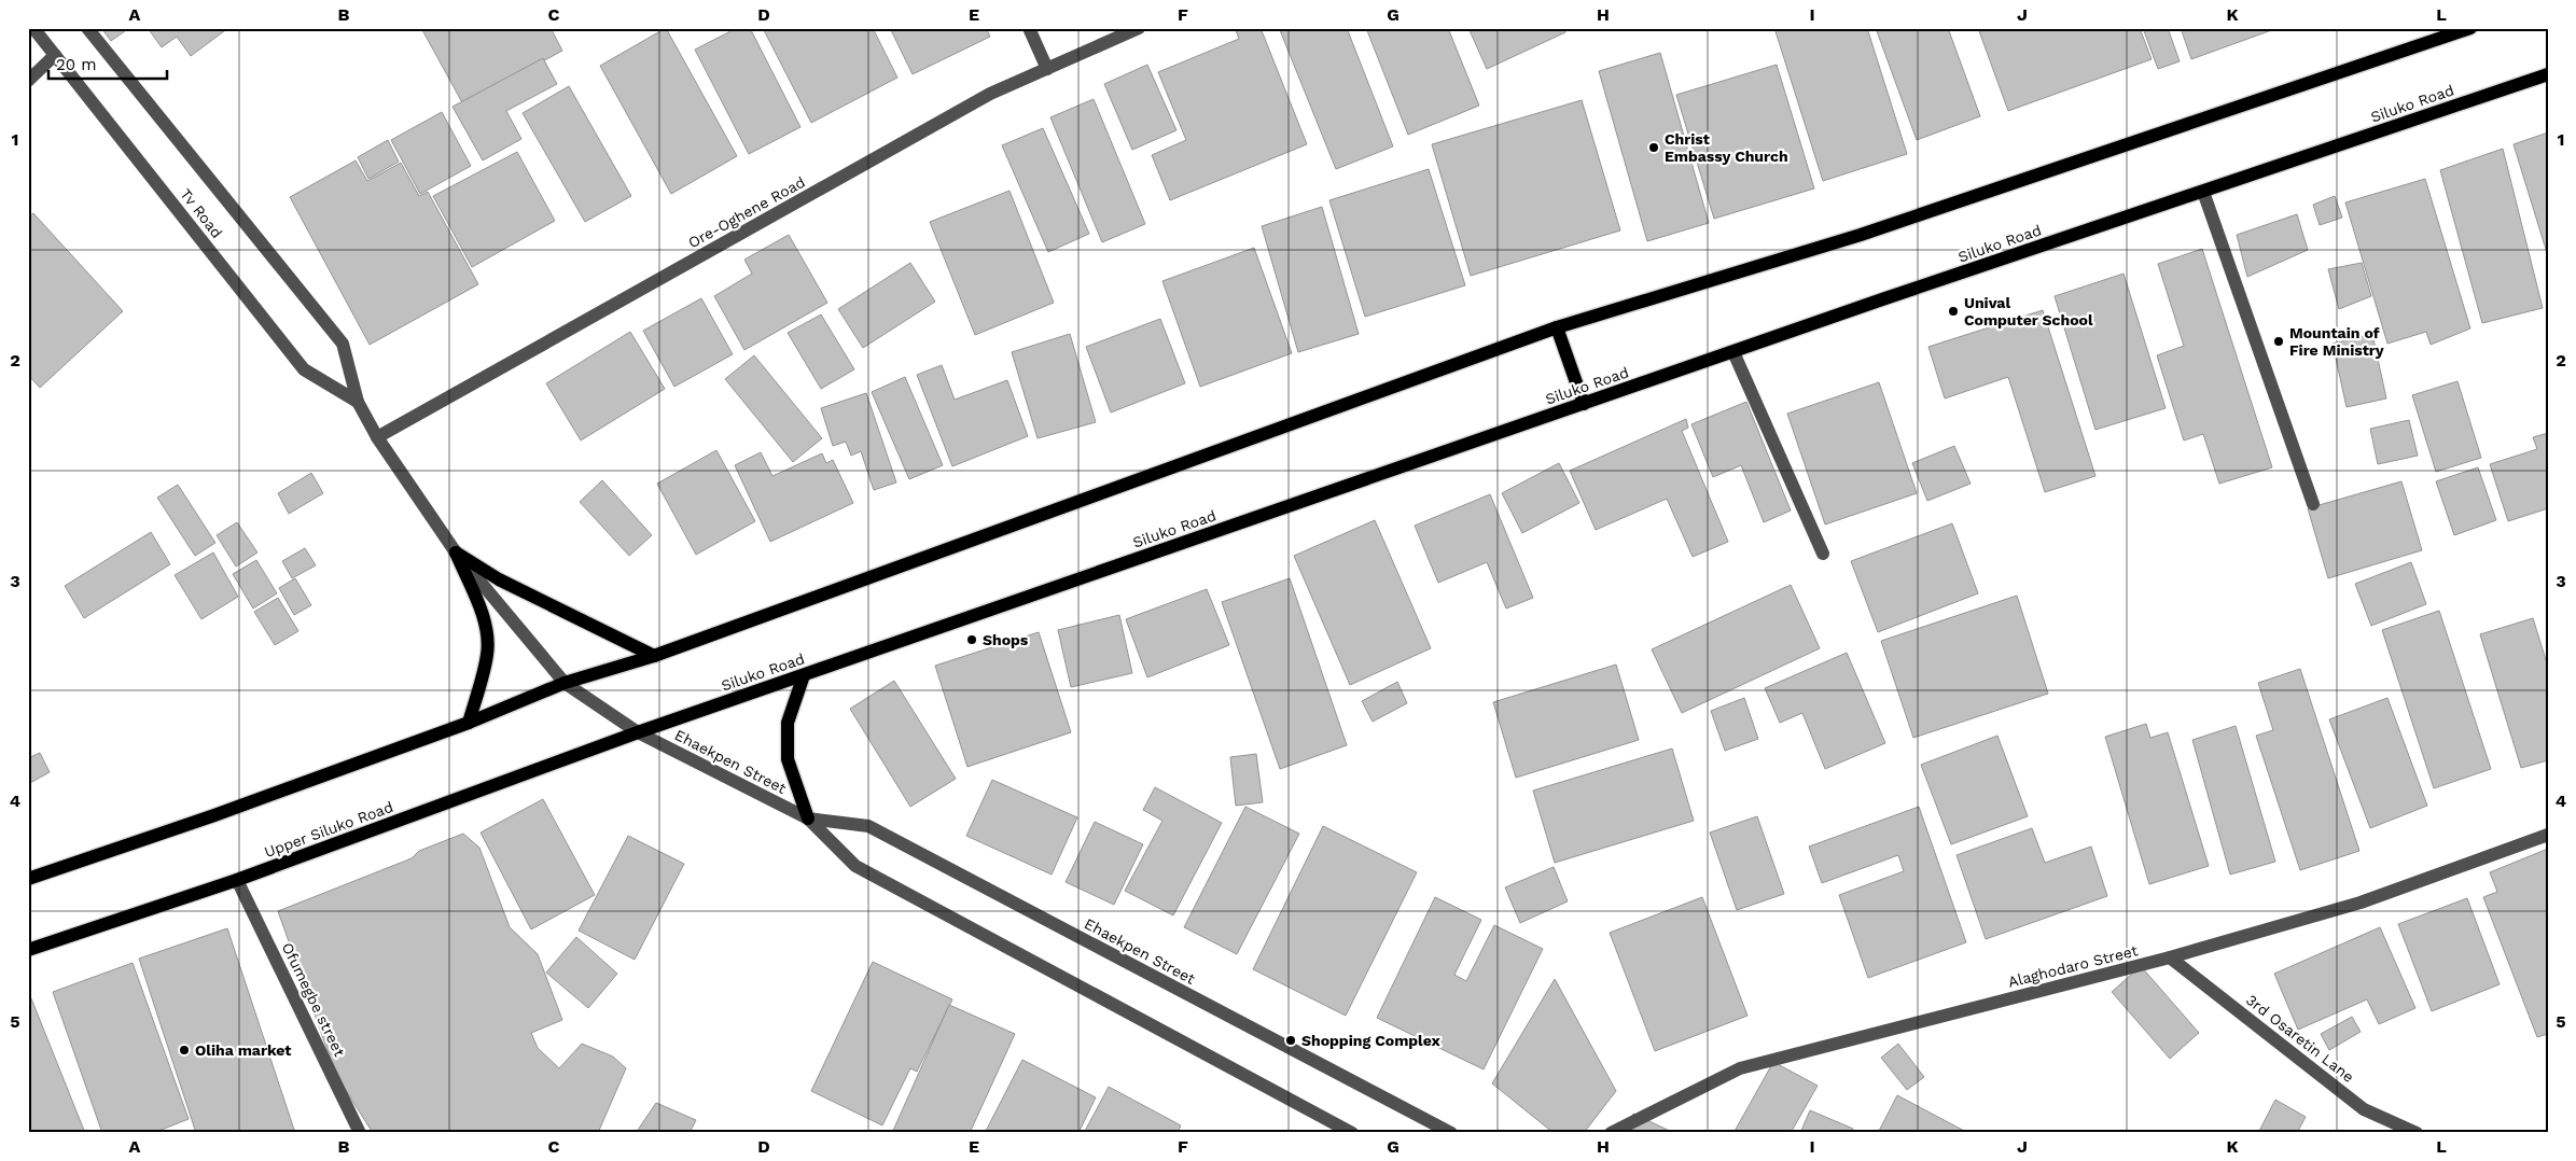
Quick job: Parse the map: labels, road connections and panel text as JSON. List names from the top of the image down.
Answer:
{
  "streets": {
    "main road": ["Siluko Road", "Upper Siluko Road"],
    "street": [
      "Ore-Oghene Road",
      "Tv Road",
      "Ehaekpen Street",
      "Alaghodaro Street",
      "Ofumegbe street",
      "3rd Osaretin Lane"
    ]
  },
  "crossings": [
    ["Siluko Road", "Ehaekpen Street"],
    ["Siluko Road", "Upper Siluko Road"],
    ["Ore-Oghene Road", "Tv Road"],
    ["Tv Road", "Ehaekpen Street"],
    ["Ehaekpen Street", "Upper Siluko Road"],
    ["Upper Siluko Road", "Ofumegbe street"],
    ["Alaghodaro Street", "3rd Osaretin Lane"]
  ],
  "places": [
    "Christ Embassy Church",
    "Unival Computer School",
    "Mountain of Fire Ministry",
    "Shops",
    "Shopping Complex",
    "Oliha market"
  ],
  "scale_bar": "20 m",
  "grid": {
    "columns": [
      "A",
      "B",
      "C",
      "D",
      "E",
      "F",
      "G",
      "H",
      "I",
      "J",
      "K",
      "L"
    ],
    "rows": [
      "1",
      "2",
      "3",
      "4",
      "5"
    ]
  }
}
